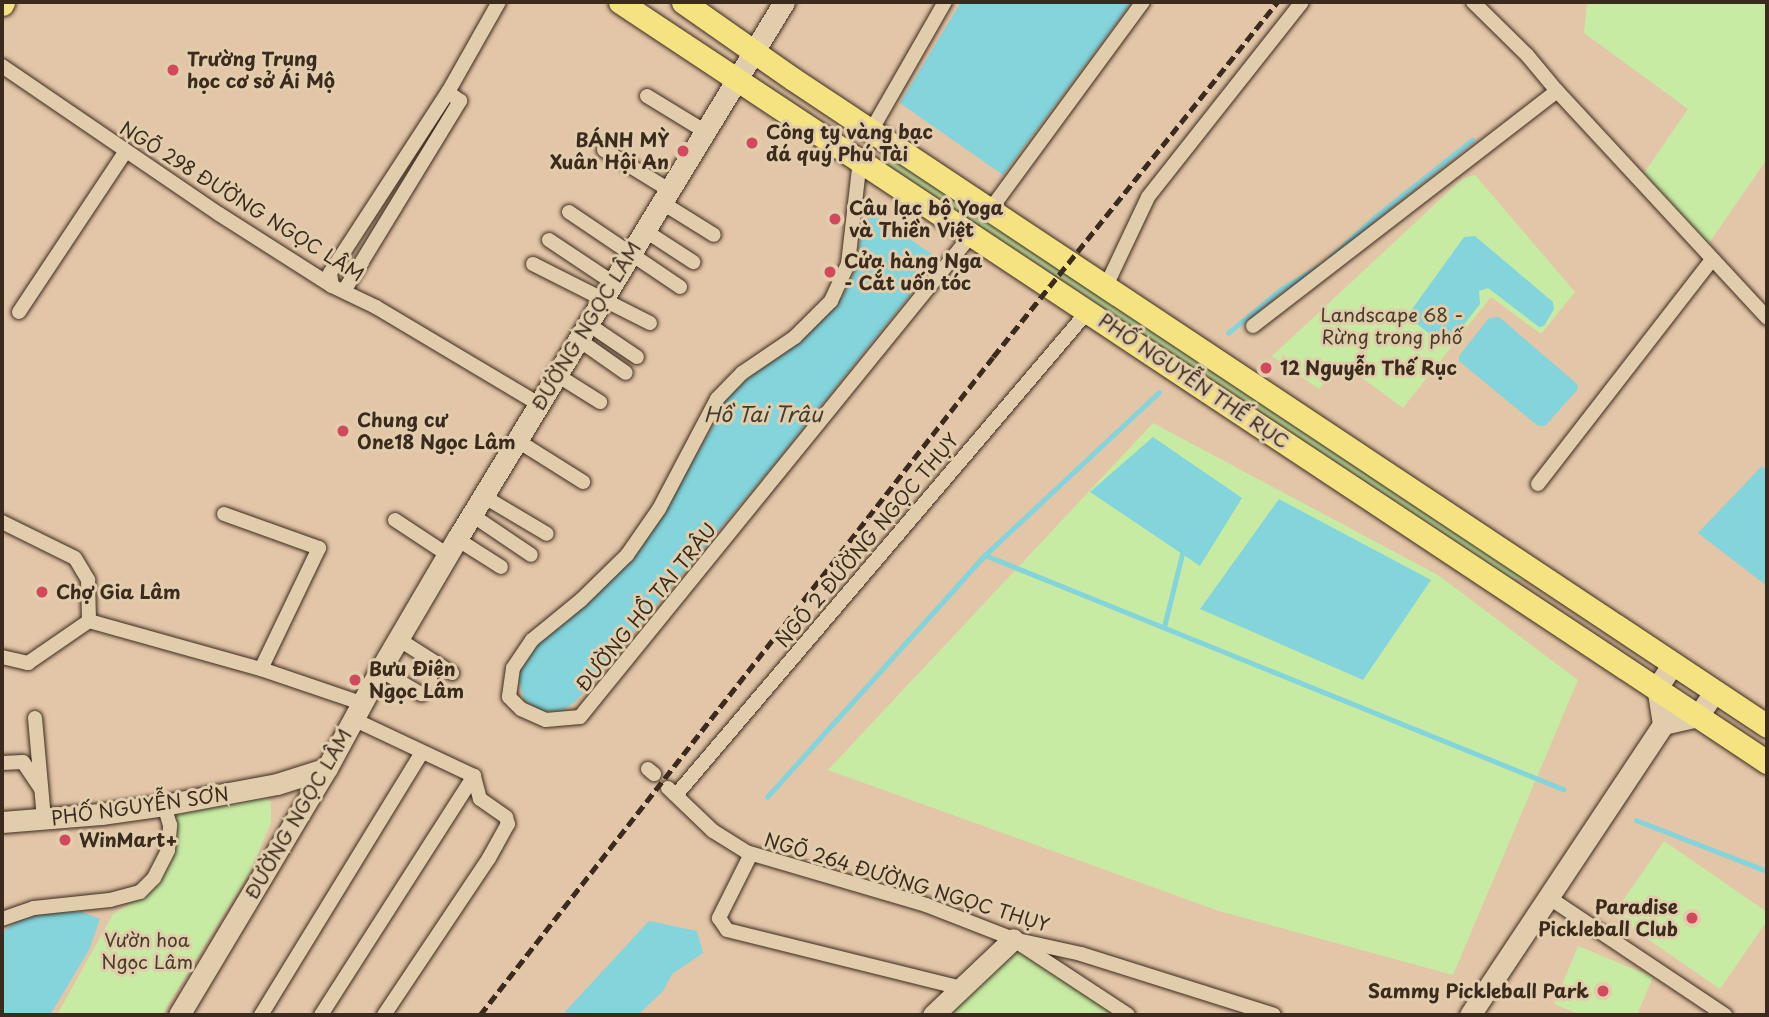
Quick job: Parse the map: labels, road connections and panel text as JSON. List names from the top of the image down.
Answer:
{
  "streets": {
    "main road": ["ĐƯỜNG NGỌC LÂM", "PHỐ NGUYỄN THẾ RỤC", "PHỐ NGUYỄN SƠN"],
    "street": [
      "NGÕ 298 ĐƯỜNG NGỌC LÂM",
      "NGÕ 2 ĐƯỜNG NGỌC THỤY",
      "ĐƯỜNG HỒ TAI TRÂU",
      "NGÕ 264 ĐƯỜNG NGỌC THỤY"
    ]
  },
  "crossings": [
    ["NGÕ 298 ĐƯỜNG NGỌC LÂM", "ĐƯỜNG NGỌC LÂM"],
    ["ĐƯỜNG NGỌC LÂM", "PHỐ NGUYỄN THẾ RỤC"],
    ["ĐƯỜNG NGỌC LÂM", "PHỐ NGUYỄN SƠN"],
    ["PHỐ NGUYỄN THẾ RỤC", "NGÕ 2 ĐƯỜNG NGỌC THỤY"],
    ["PHỐ NGUYỄN THẾ RỤC", "ĐƯỜNG HỒ TAI TRÂU"],
    ["NGÕ 2 ĐƯỜNG NGỌC THỤY", "NGÕ 264 ĐƯỜNG NGỌC THỤY"]
  ],
  "water": ["Hồ Tai Trâu"],
  "parks": ["Landscape 68 - Rừng trong phố", "Vườn hoa Ngọc Lâm"],
  "places": [
    "Trường Trung học cơ sở Ái Mộ",
    "Công ty vàng bạc đá quý Phú Tài",
    "BÁNH MỲ Xuân Hội An",
    "Câu lạc bộ Yoga và Thiền Việt",
    "Cửa hàng Nga - Cắt uốn tóc",
    "12 Nguyễn Thế Rục",
    "Chung cư One18 Ngọc Lâm",
    "Chợ Gia Lâm",
    "Bưu Điện Ngọc Lâm",
    "WinMart+",
    "Paradise Pickleball Club",
    "Sammy Pickleball Park"
  ]
}
